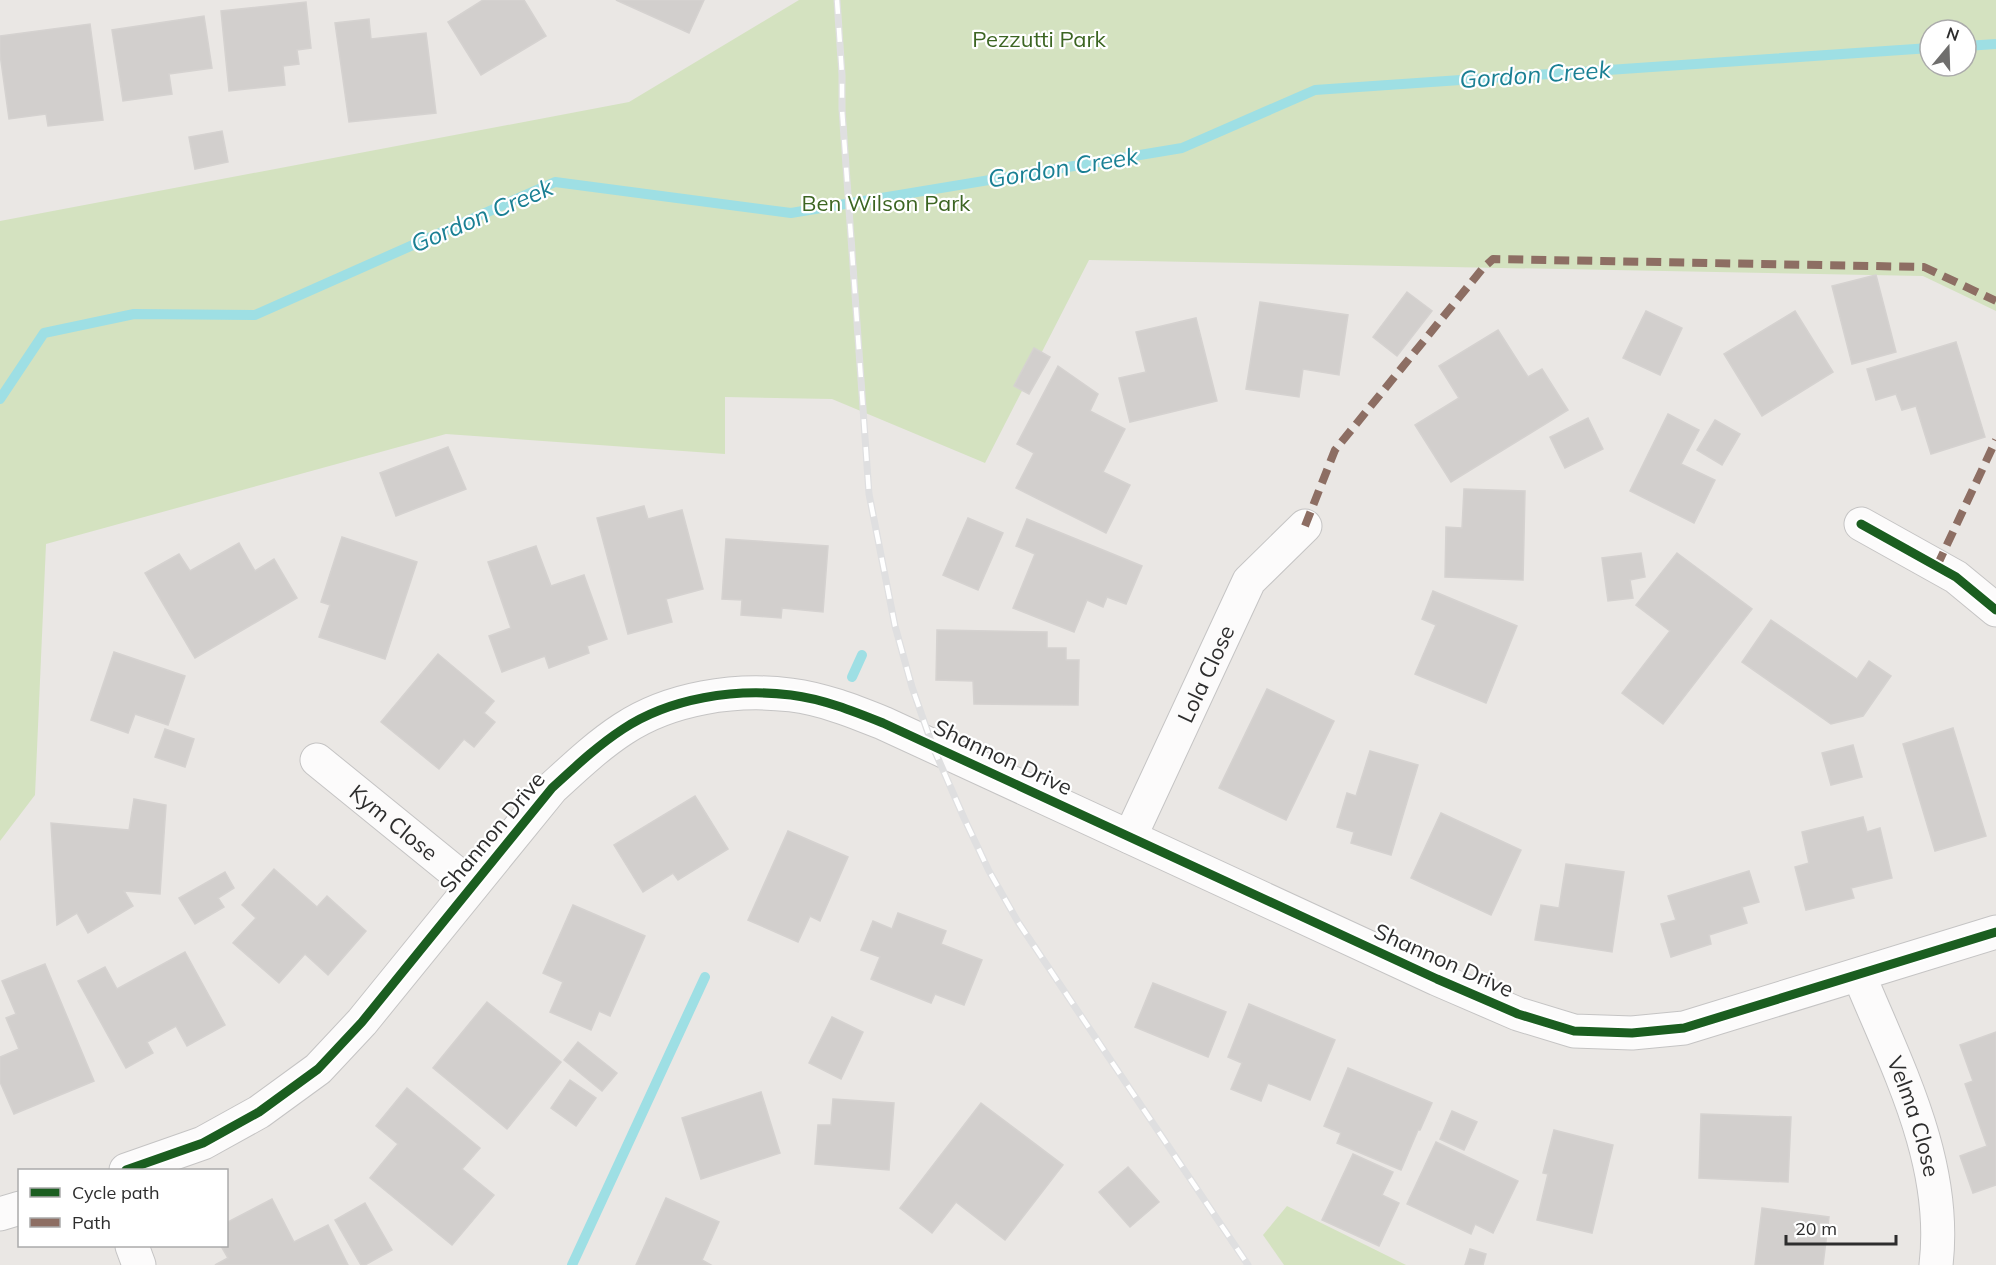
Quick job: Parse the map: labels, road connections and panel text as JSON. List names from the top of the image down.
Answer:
{
  "streets": {
    "street": [
      "Lola Close",
      "Shannon Drive",
      "Kym Close",
      "Velma Close"
    ]
  },
  "crossings": [
    ["Lola Close", "Shannon Drive"],
    ["Shannon Drive", "Kym Close"],
    ["Shannon Drive", "Velma Close"]
  ],
  "water": ["Gordon Creek"],
  "parks": ["Pezzutti Park", "Ben Wilson Park"],
  "legend": ["Cycle path", "Path"],
  "scale_bar": "20 m",
  "north": "top"
}
